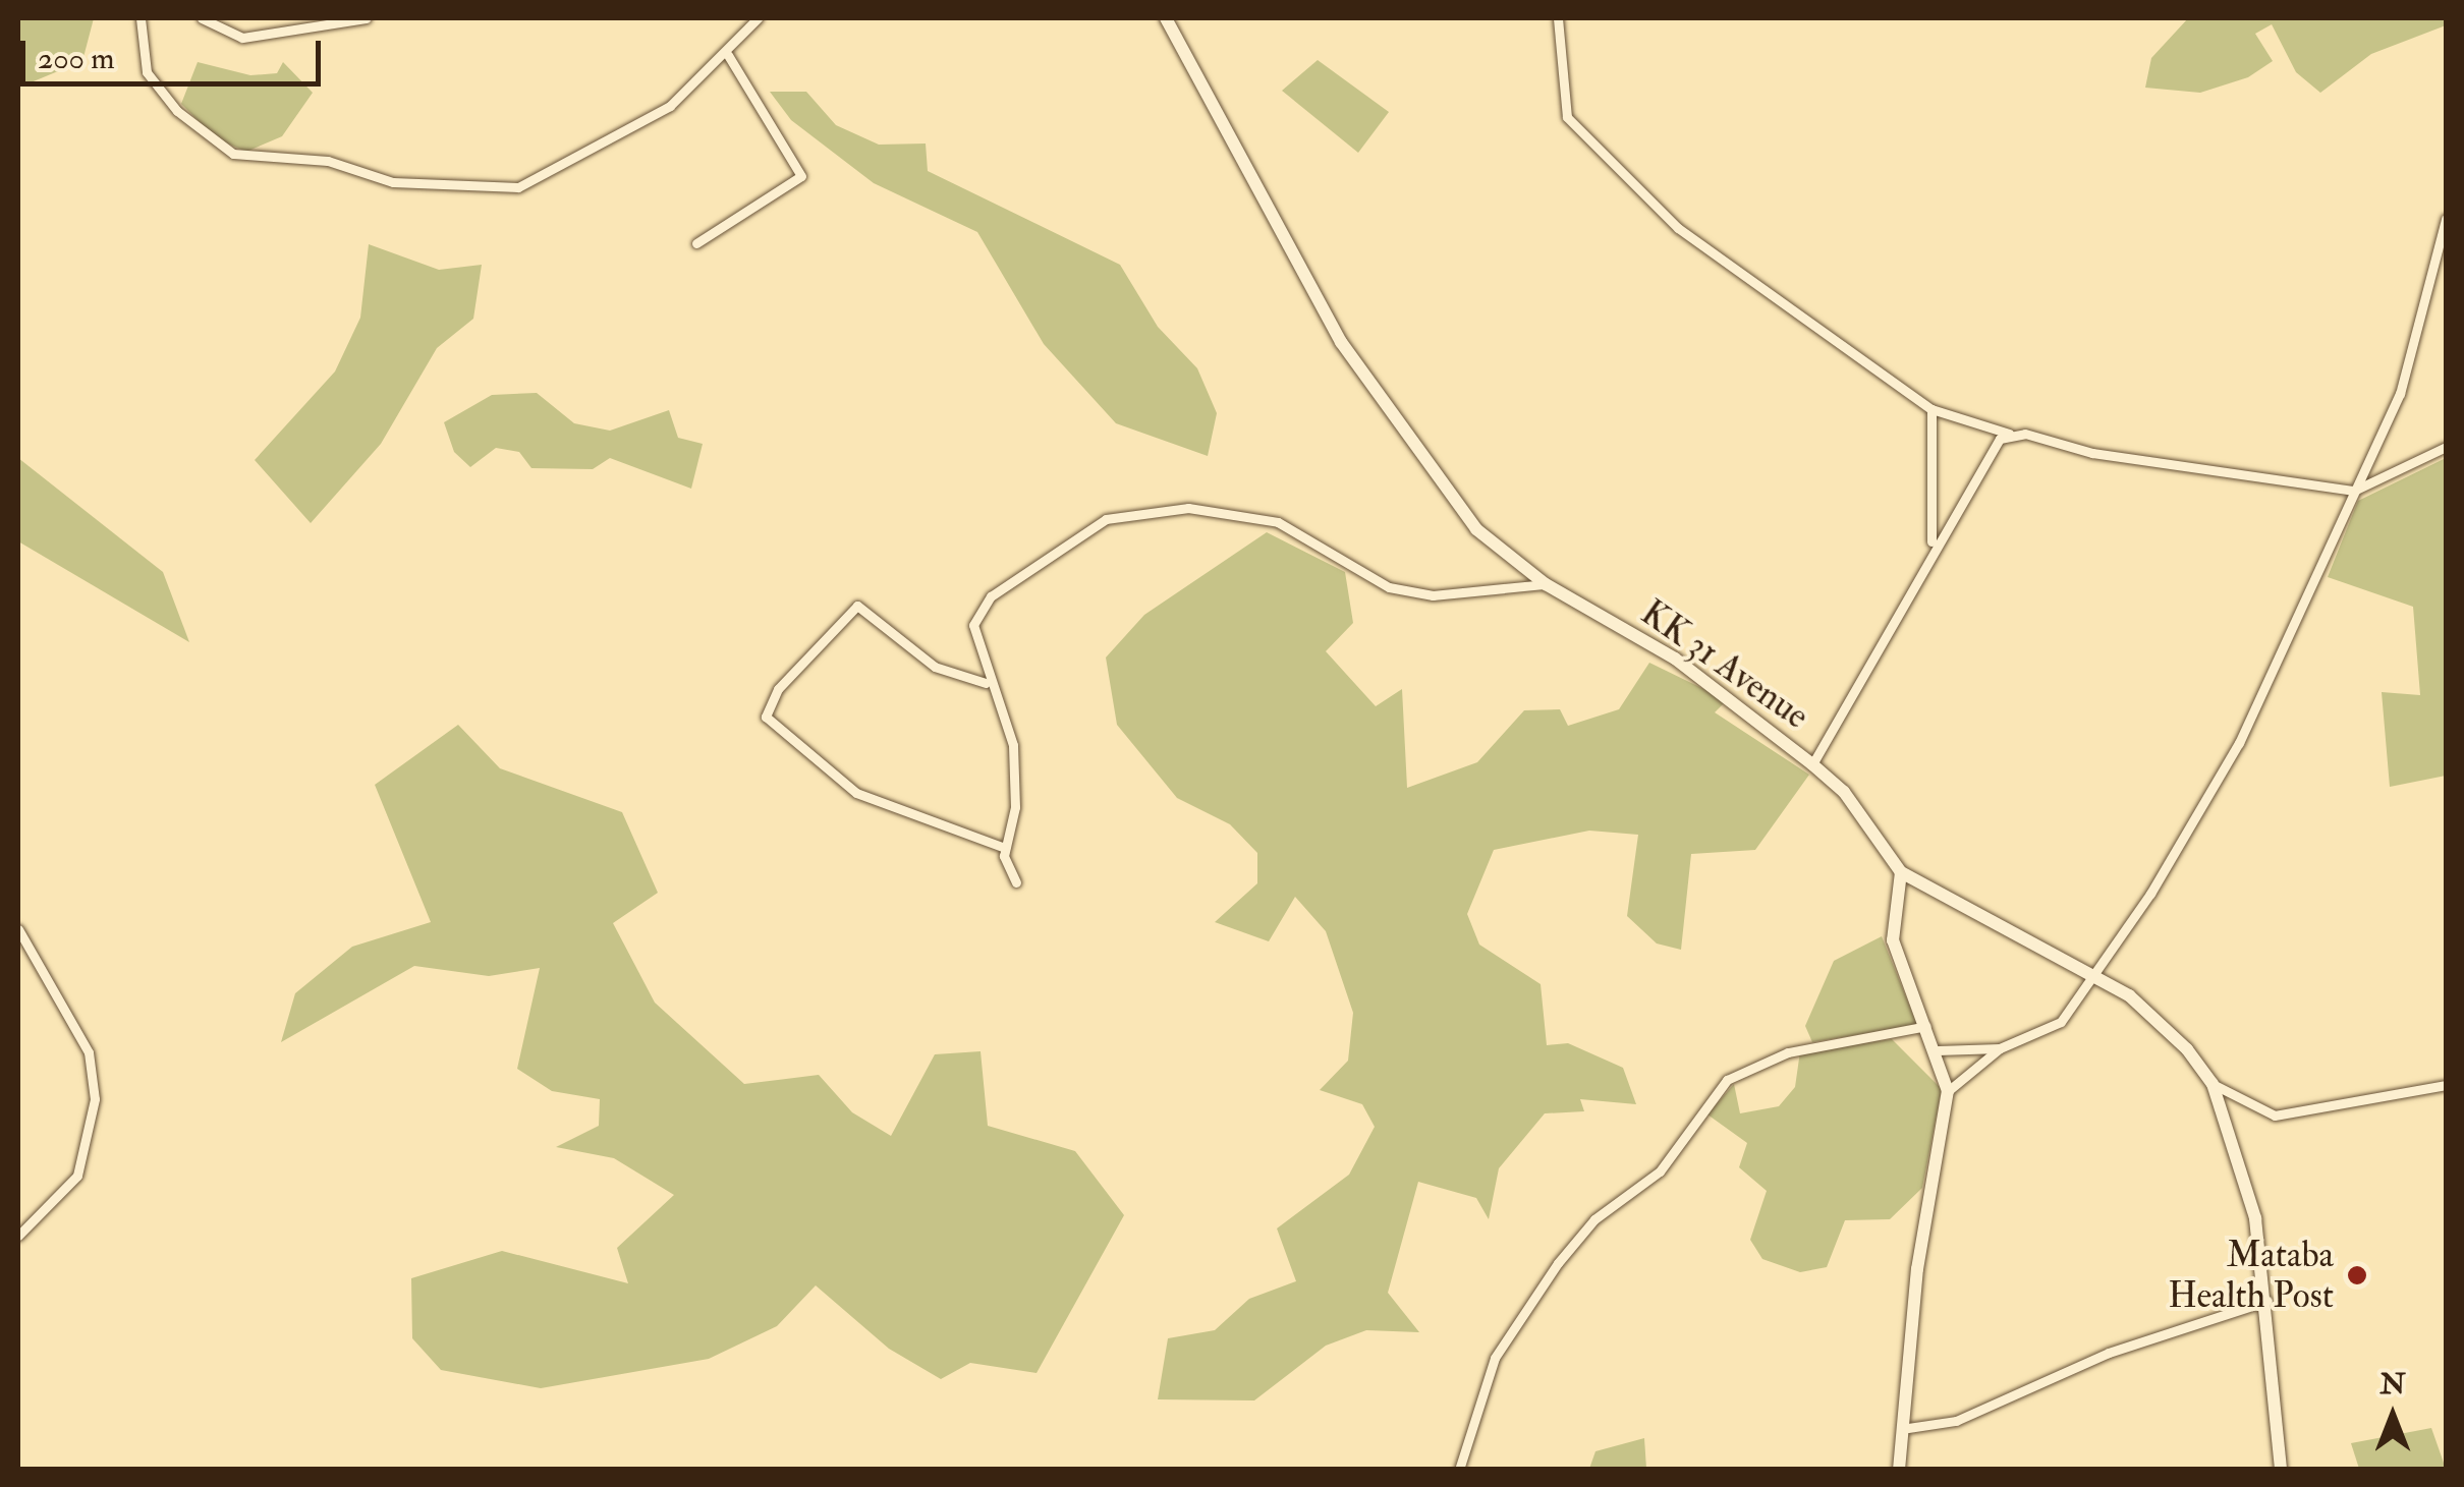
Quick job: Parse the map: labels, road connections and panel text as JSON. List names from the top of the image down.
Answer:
{
  "streets": {
    "main road": ["KK 31 Avenue"]
  },
  "places": ["Mataba Health Post"],
  "scale_bar": "200 m",
  "north": "top"
}
